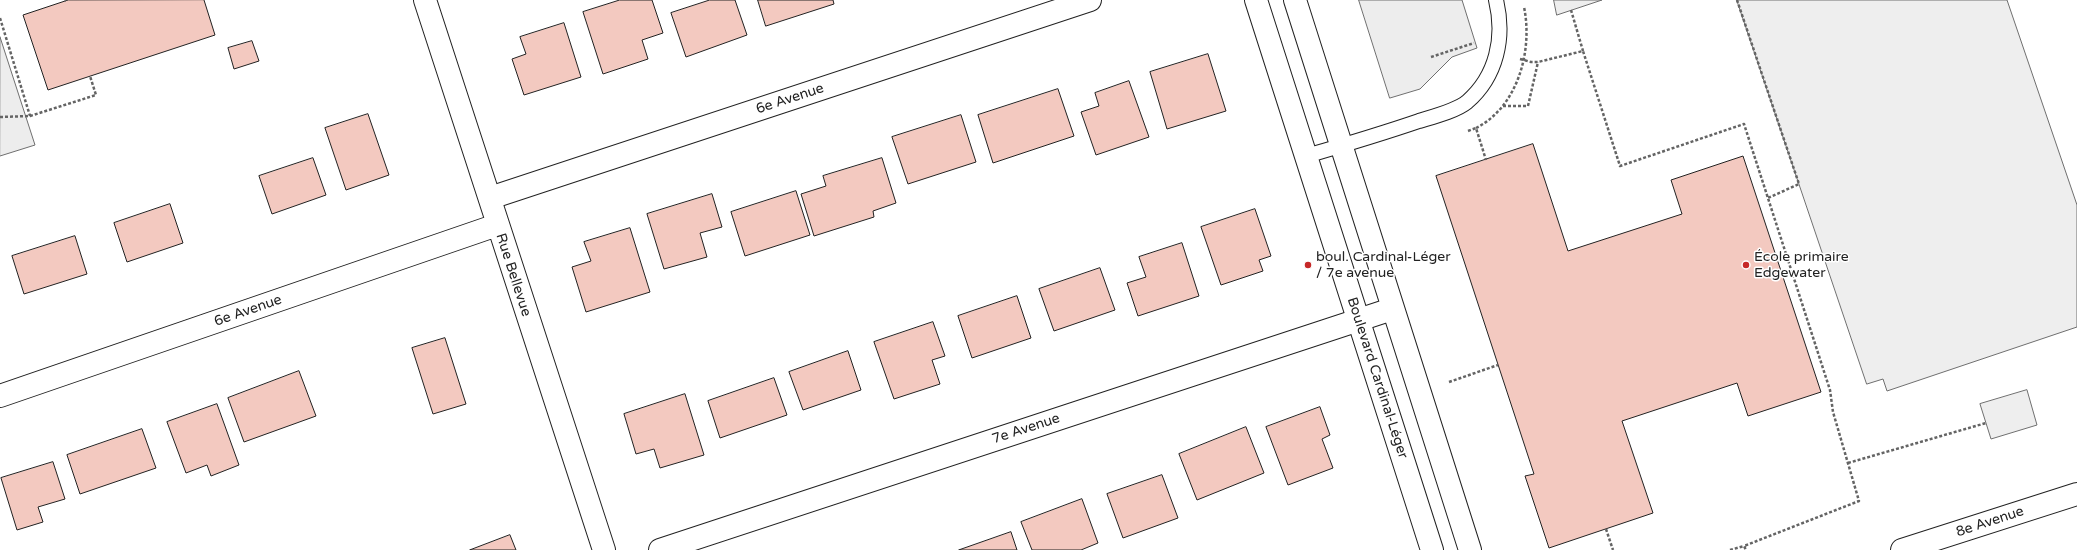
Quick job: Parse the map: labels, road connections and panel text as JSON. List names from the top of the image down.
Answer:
{
  "streets": {
    "street": [
      "6e Avenue",
      "Rue Bellevue",
      "Boulevard Cardinal-Léger",
      "7e Avenue",
      "8e Avenue"
    ]
  },
  "crossings": [
    ["6e Avenue", "Rue Bellevue"],
    ["Boulevard Cardinal-Léger", "7e Avenue"]
  ],
  "places": ["boul. Cardinal-Léger / 7e avenue", "École primaire Edgewater"]
}
